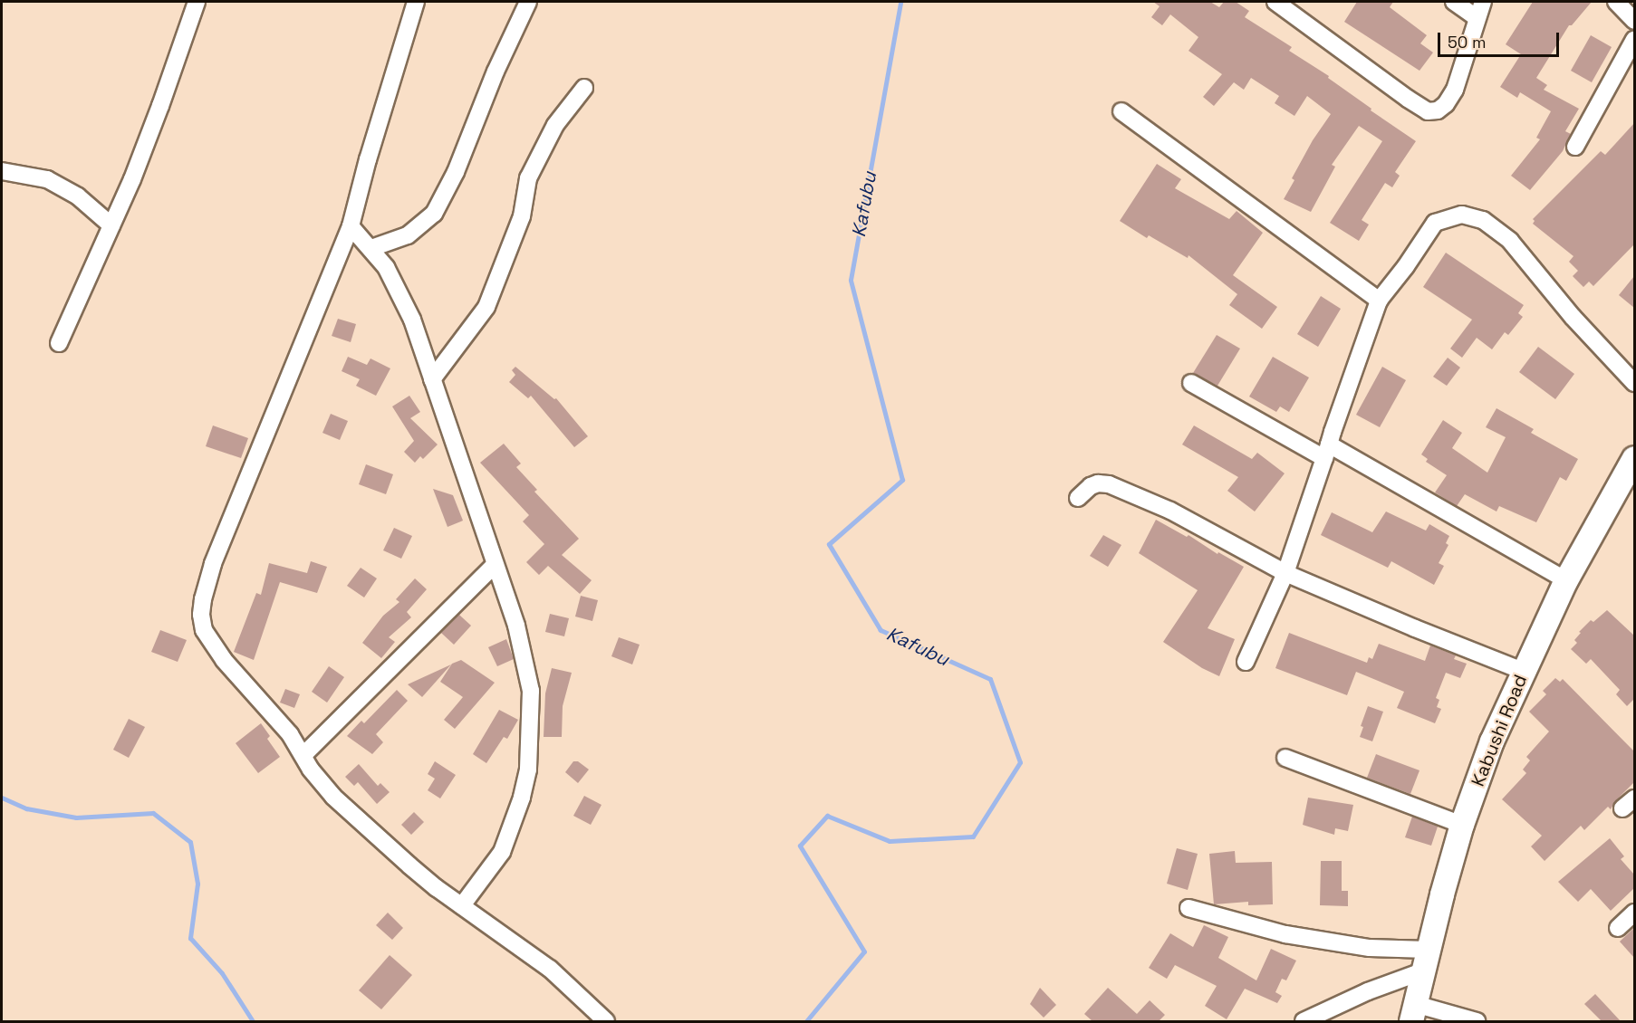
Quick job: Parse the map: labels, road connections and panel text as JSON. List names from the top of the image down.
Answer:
{
  "streets": {
    "main road": ["Kabushi Road"]
  },
  "water": ["Kafubu"],
  "scale_bar": "50 m"
}
